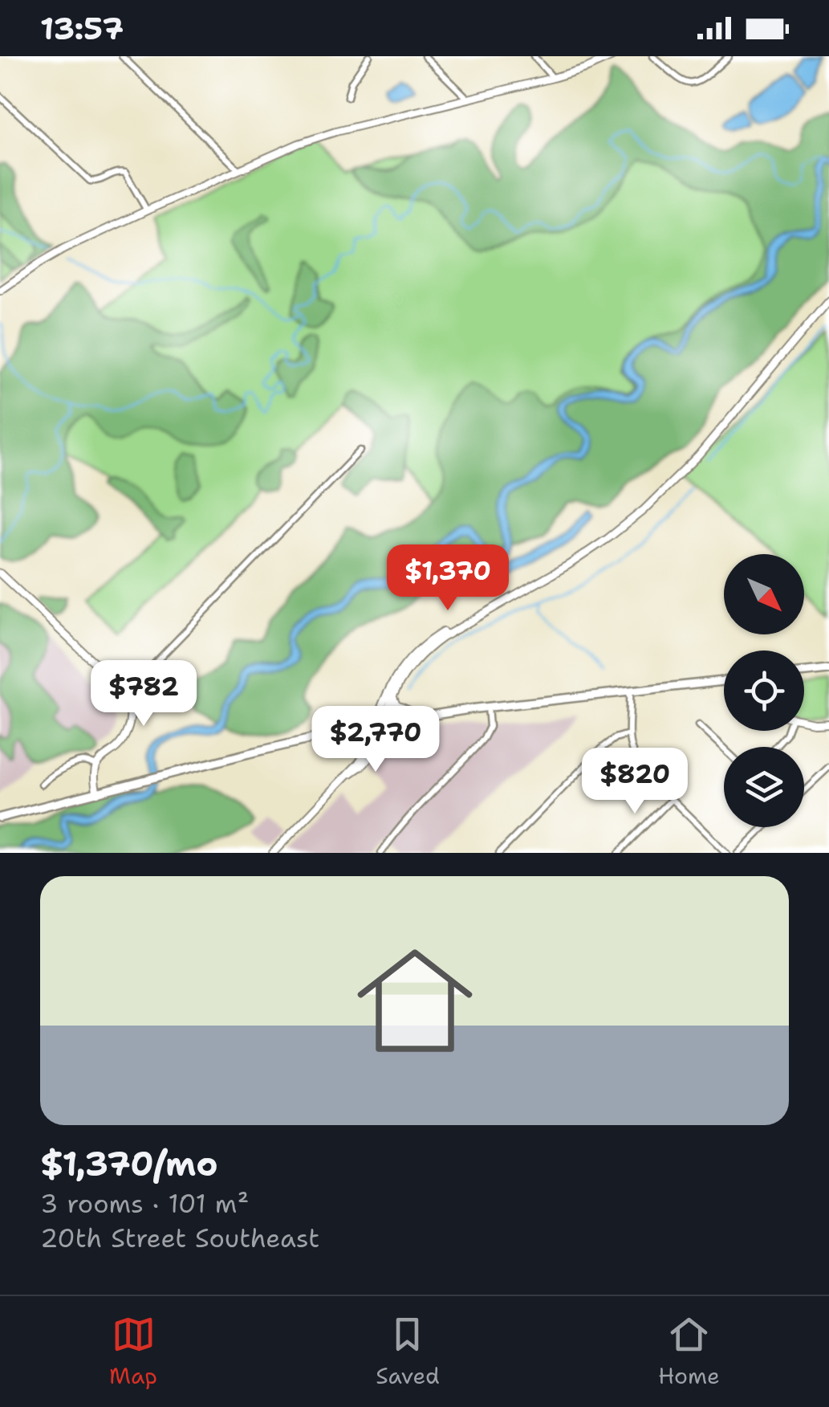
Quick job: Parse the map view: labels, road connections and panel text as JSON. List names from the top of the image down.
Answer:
{
  "north": "bottom right",
  "page": {
    "status": "13:57",
    "price": [
      "$1,370",
      "$782",
      "$2,770",
      "$820"
    ],
    "list": [
      {
        "name": "$1,370/mo",
        "note": "3 rooms · 101 m² · 20th Street Southeast"
      }
    ],
    "tabs": ["Map", "Saved", "Home"]
  }
}
